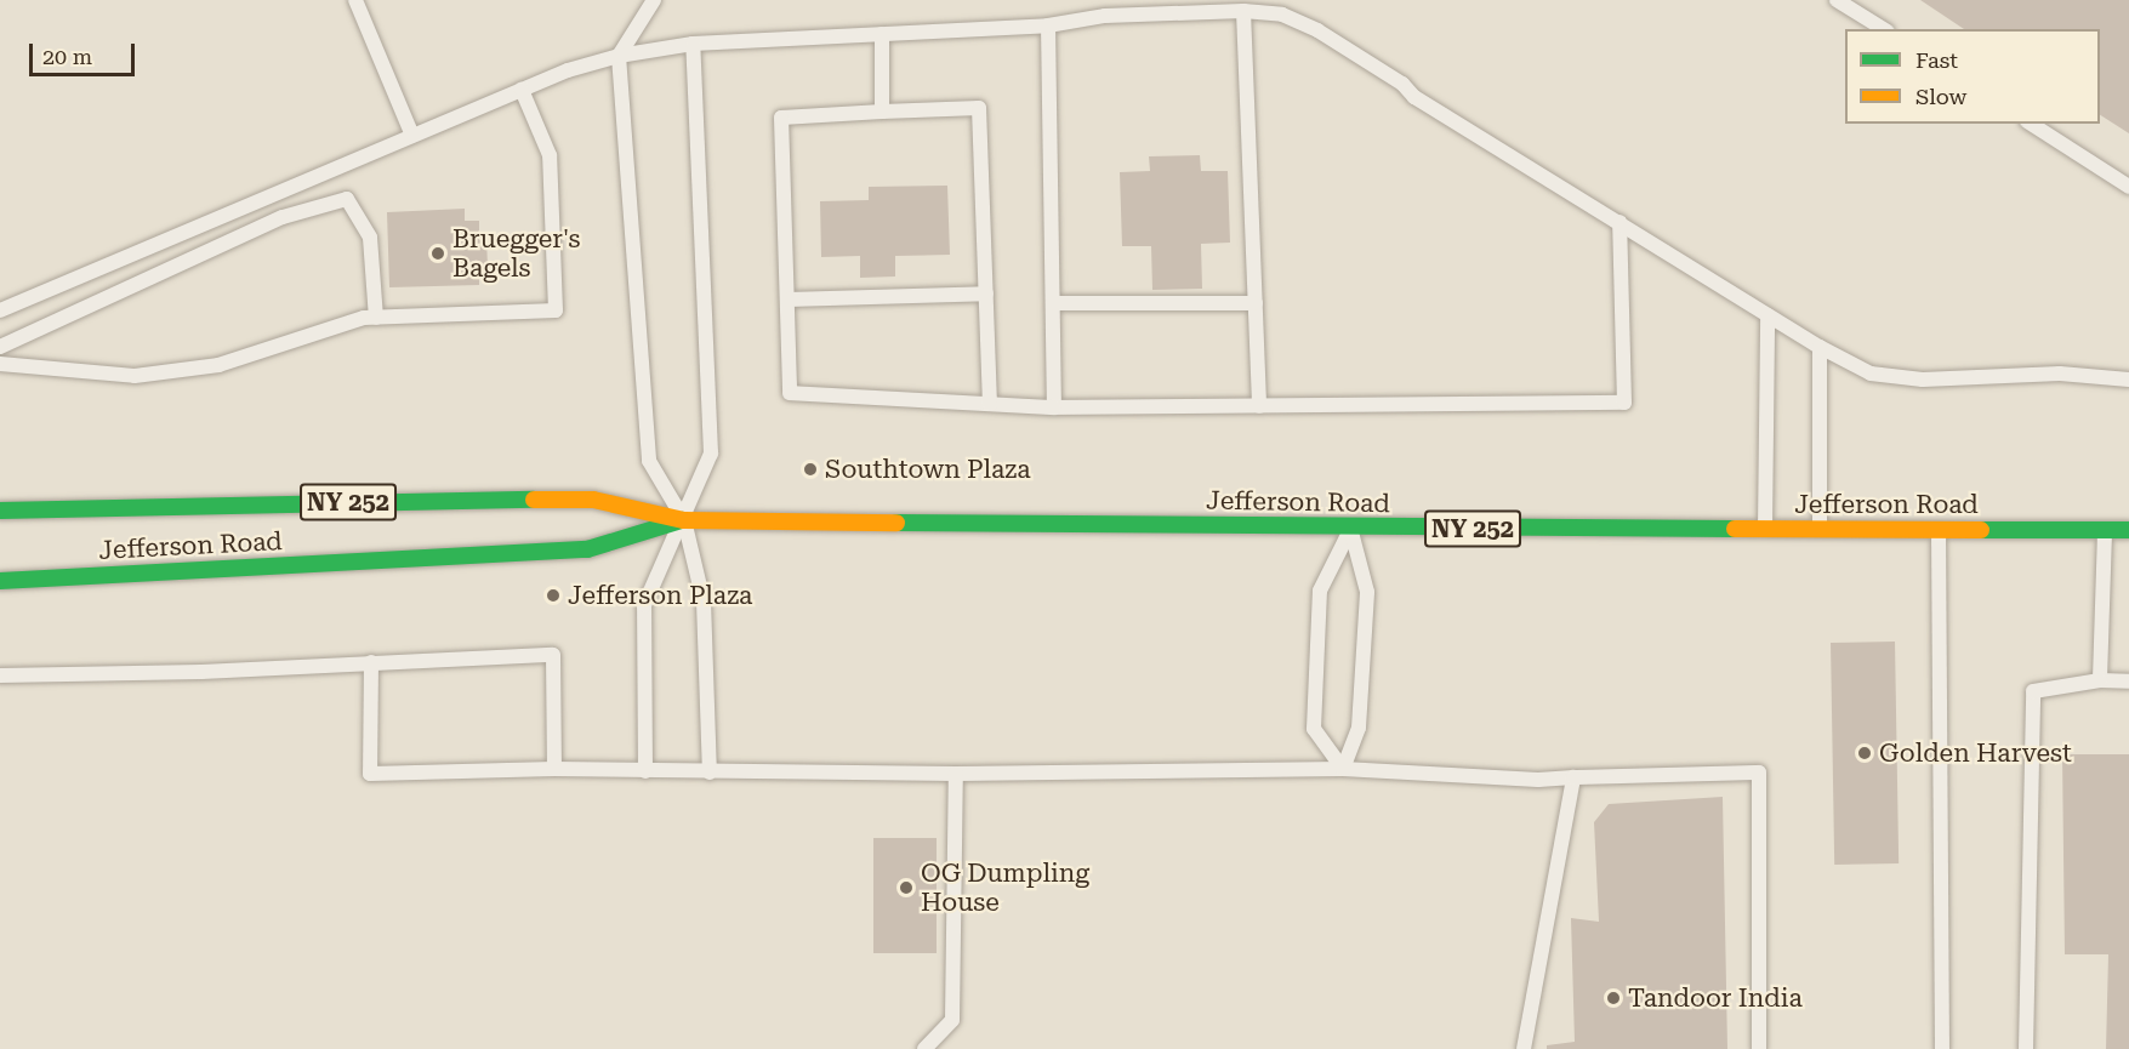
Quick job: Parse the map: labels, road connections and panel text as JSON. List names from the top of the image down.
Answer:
{
  "streets": {
    "main road": ["NY 252", "Jefferson Road"]
  },
  "places": [
    "Bruegger's Bagels",
    "Southtown Plaza",
    "Jefferson Plaza",
    "Golden Harvest",
    "OG Dumpling House",
    "Tandoor India"
  ],
  "legend": ["Fast", "Slow"],
  "scale_bar": "20 m"
}
